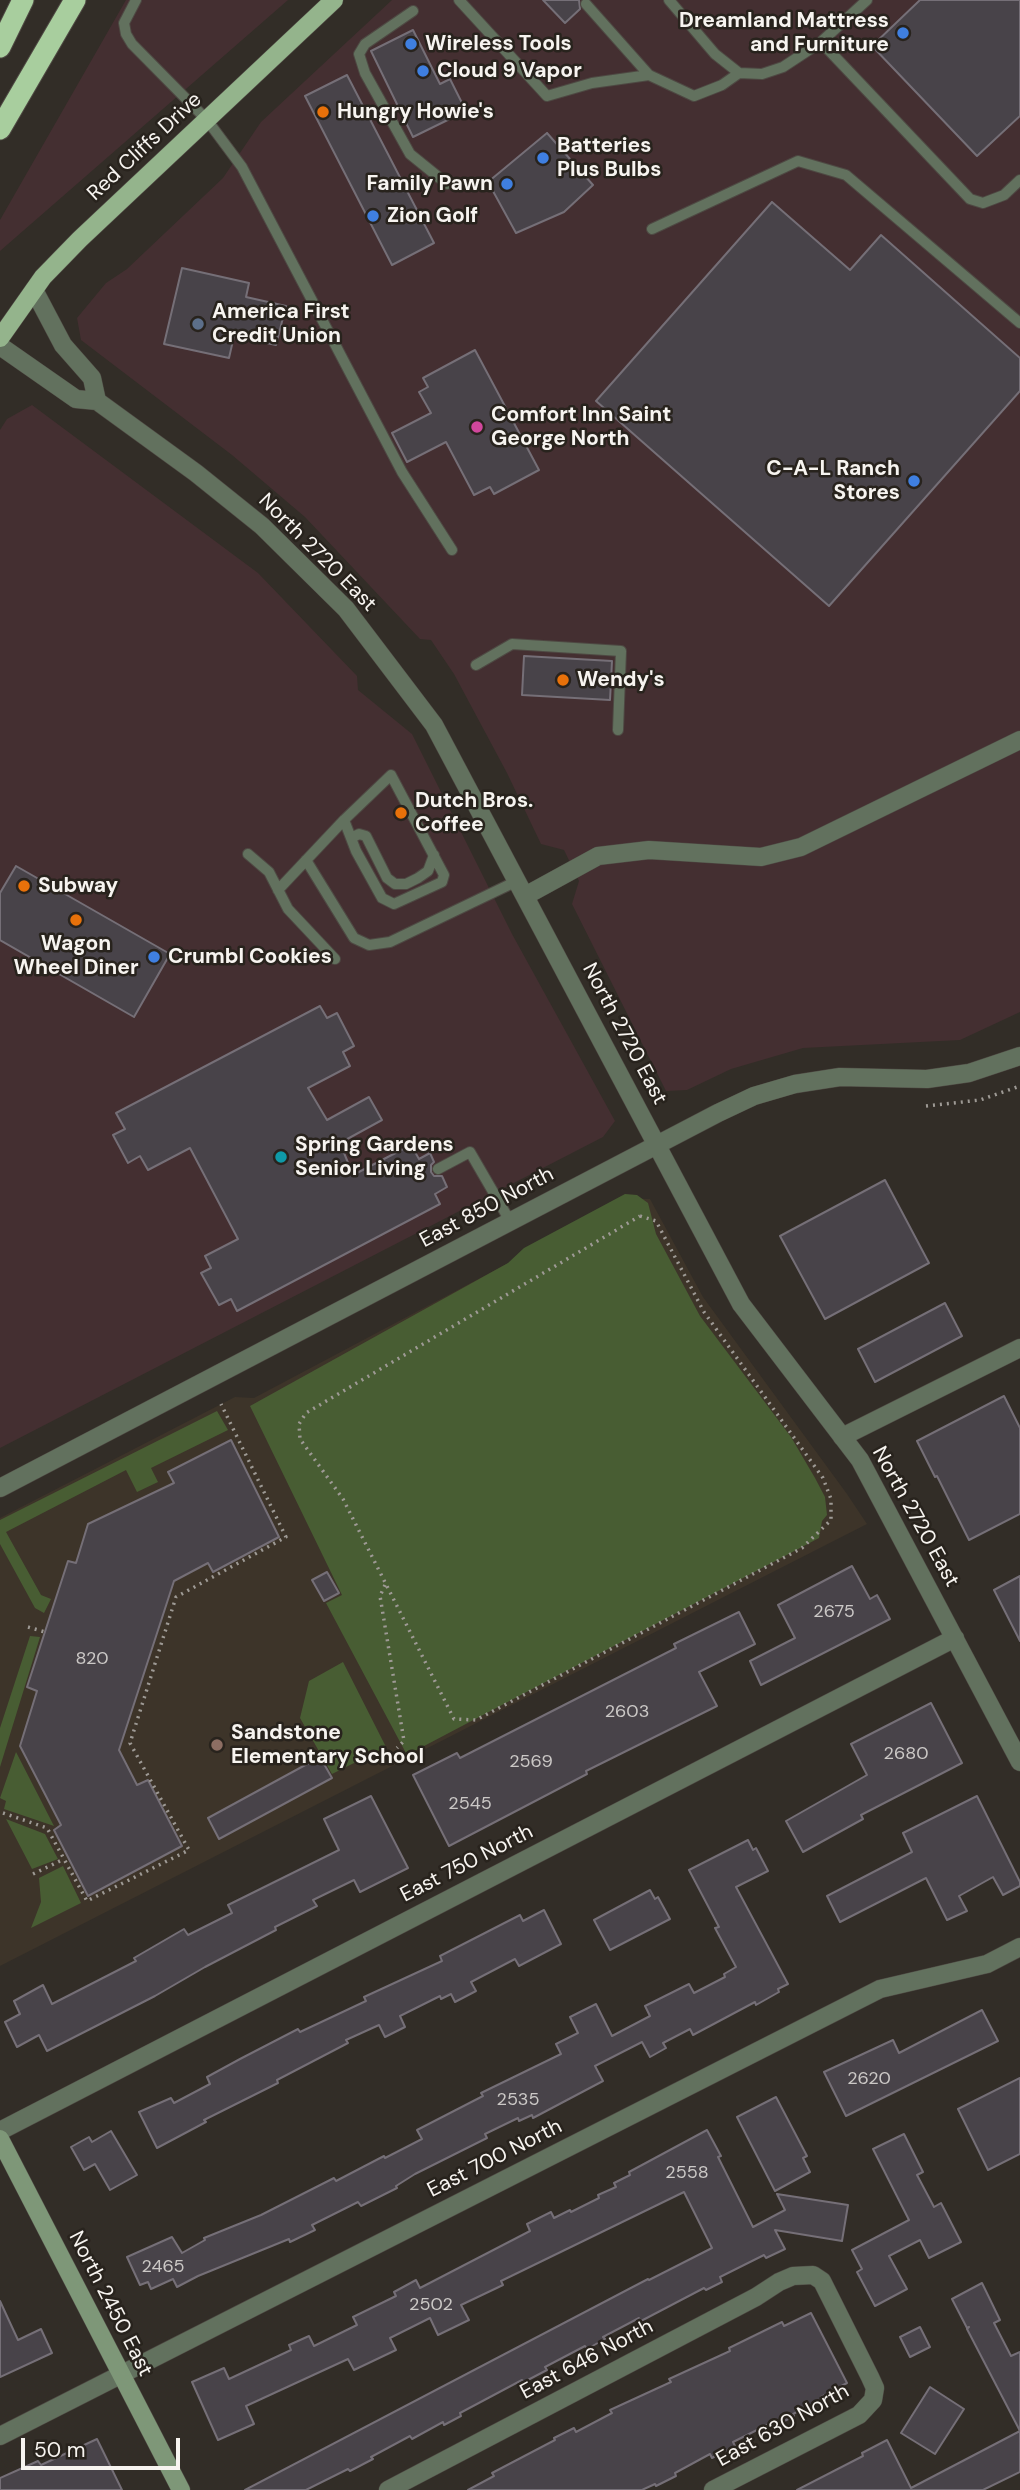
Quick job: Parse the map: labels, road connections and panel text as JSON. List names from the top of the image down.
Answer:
{
  "streets": {
    "main road": ["Red Cliffs Drive"],
    "street": [
      "North 2720 East",
      "East 850 North",
      "East 750 North",
      "East 700 North",
      "North 2450 East",
      "East 646 North",
      "East 630 North"
    ]
  },
  "crossings": [
    ["North 2720 East", "East 850 North"],
    ["North 2720 East", "East 750 North"],
    ["East 700 North", "North 2450 East"],
    ["East 646 North", "East 630 North"]
  ],
  "places": [
    "Dreamland Mattress and Furniture",
    "Wireless Tools",
    "Cloud 9 Vapor",
    "Hungry Howie's",
    "Batteries Plus Bulbs",
    "Family Pawn",
    "Zion Golf",
    "America First Credit Union",
    "Comfort Inn Saint George North",
    "C-A-L Ranch Stores",
    "Wendy's",
    "Dutch Bros. Coffee",
    "Subway",
    "Wagon Wheel Diner",
    "Crumbl Cookies",
    "Spring Gardens Senior Living",
    "Sandstone Elementary School"
  ],
  "house_numbers": [
    "2675",
    "820",
    "2603",
    "2680",
    "2569",
    "2545",
    "2620",
    "2535",
    "2558",
    "2465",
    "2502"
  ],
  "scale_bar": "50 m"
}
